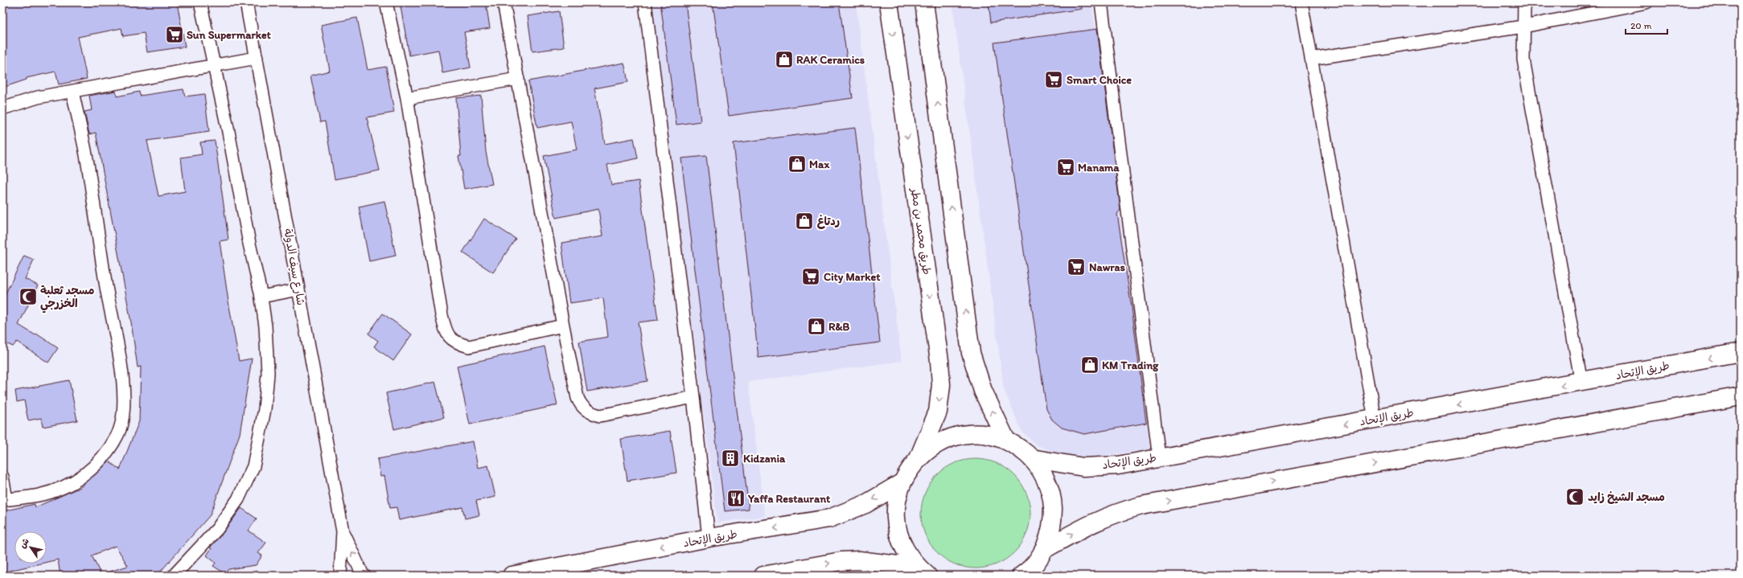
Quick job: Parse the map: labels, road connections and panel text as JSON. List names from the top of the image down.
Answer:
{
  "streets": {
    "street": ["طريق محمد بن مطر", "شارع سيف الدولة", "طريق اﻹتحاد"]
  },
  "places": {
    "supermarket": [
      "Sun Supermarket",
      "Smart Choice",
      "Manama",
      "Nawras",
      "City Market"
    ],
    "shop": [
      "RAK Ceramics",
      "Max",
      "ردتاغ",
      "R&B",
      "KM Trading"
    ],
    "mosque": ["مسجد ثعلبة الخزرجي", "مسجد الشيخ زايد"],
    "building": ["Kidzania"],
    "restaurant": ["Yaffa Restaurant"]
  },
  "scale_bar": "20 m",
  "north": "top left"
}
